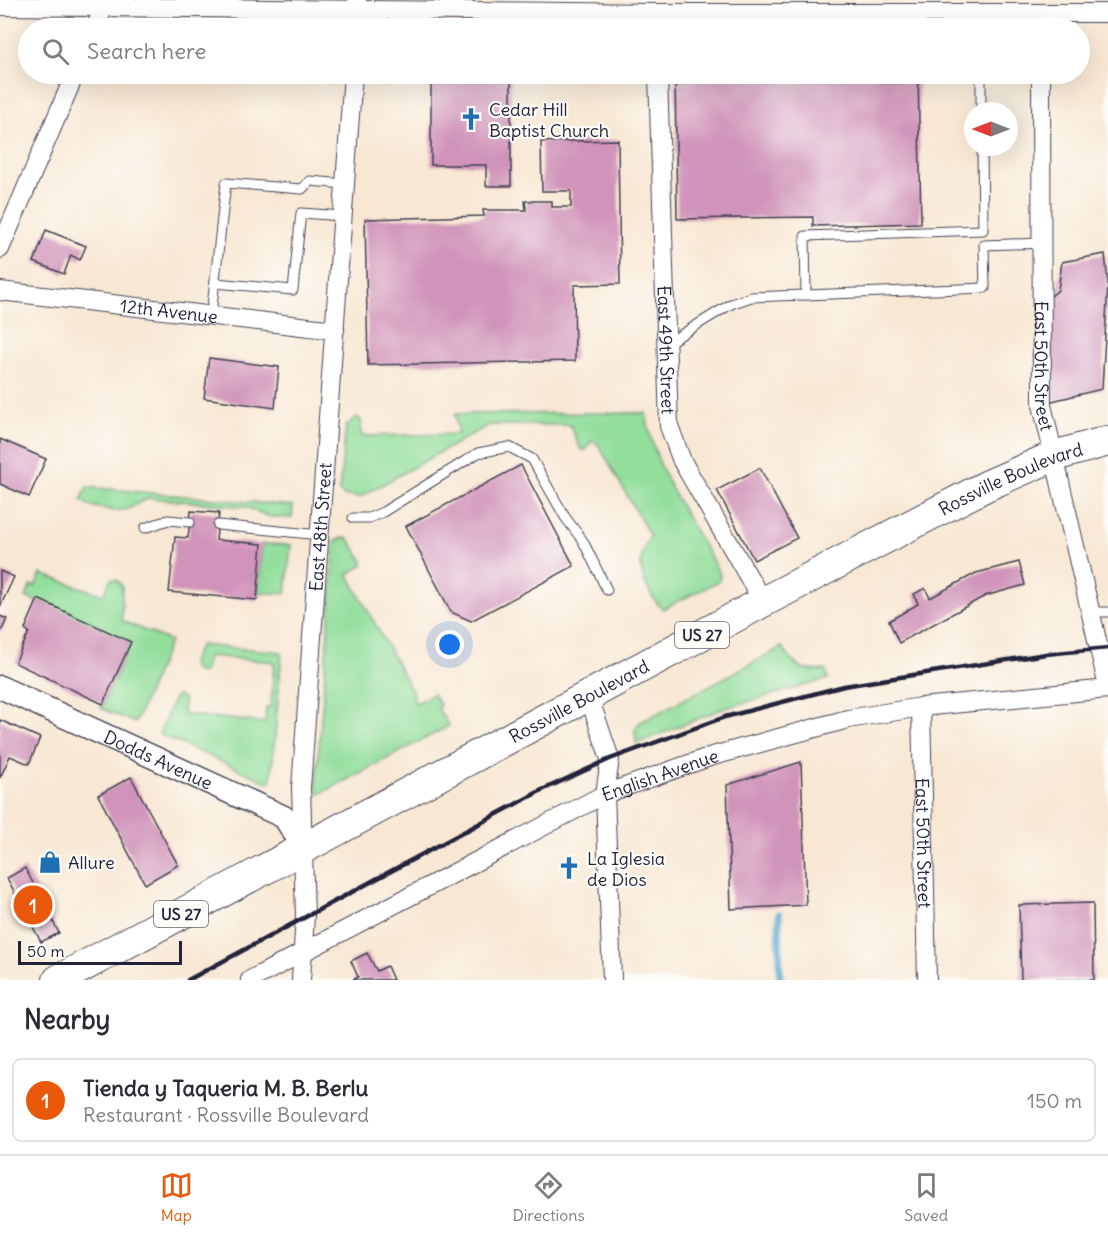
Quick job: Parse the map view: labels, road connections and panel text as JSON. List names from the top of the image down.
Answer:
{
  "streets": {
    "highway": ["Rossville Boulevard", "US 27"],
    "street": [
      "12th Avenue",
      "East 49th Street",
      "East 50th Street",
      "East 48th Street",
      "Dodds Avenue",
      "English Avenue"
    ]
  },
  "crossings": [
    ["12th Avenue", "East 48th Street"],
    ["East 49th Street", "Rossville Boulevard"],
    ["East 50th Street", "Rossville Boulevard"],
    ["East 50th Street", "English Avenue"],
    ["Rossville Boulevard", "East 48th Street"],
    ["Rossville Boulevard", "Dodds Avenue"],
    ["East 48th Street", "Dodds Avenue"],
    ["East 48th Street", "English Avenue"]
  ],
  "places": {
    "church": ["Cedar Hill Baptist Church", "La Iglesia de Dios"],
    "shop": ["Allure"]
  },
  "scale_bar": "50 m",
  "north": "left",
  "page": {
    "search": "Search here",
    "pins": "1",
    "scale": "50 m",
    "heading": "Nearby",
    "list": [
      {
        "mark": "1",
        "name": "Tienda y Taqueria M. B. Berlu",
        "note": "Restaurant · Rossville Boulevard",
        "value": "150 m"
      }
    ],
    "nav": ["Map", "Directions", "Saved"]
  }
}
